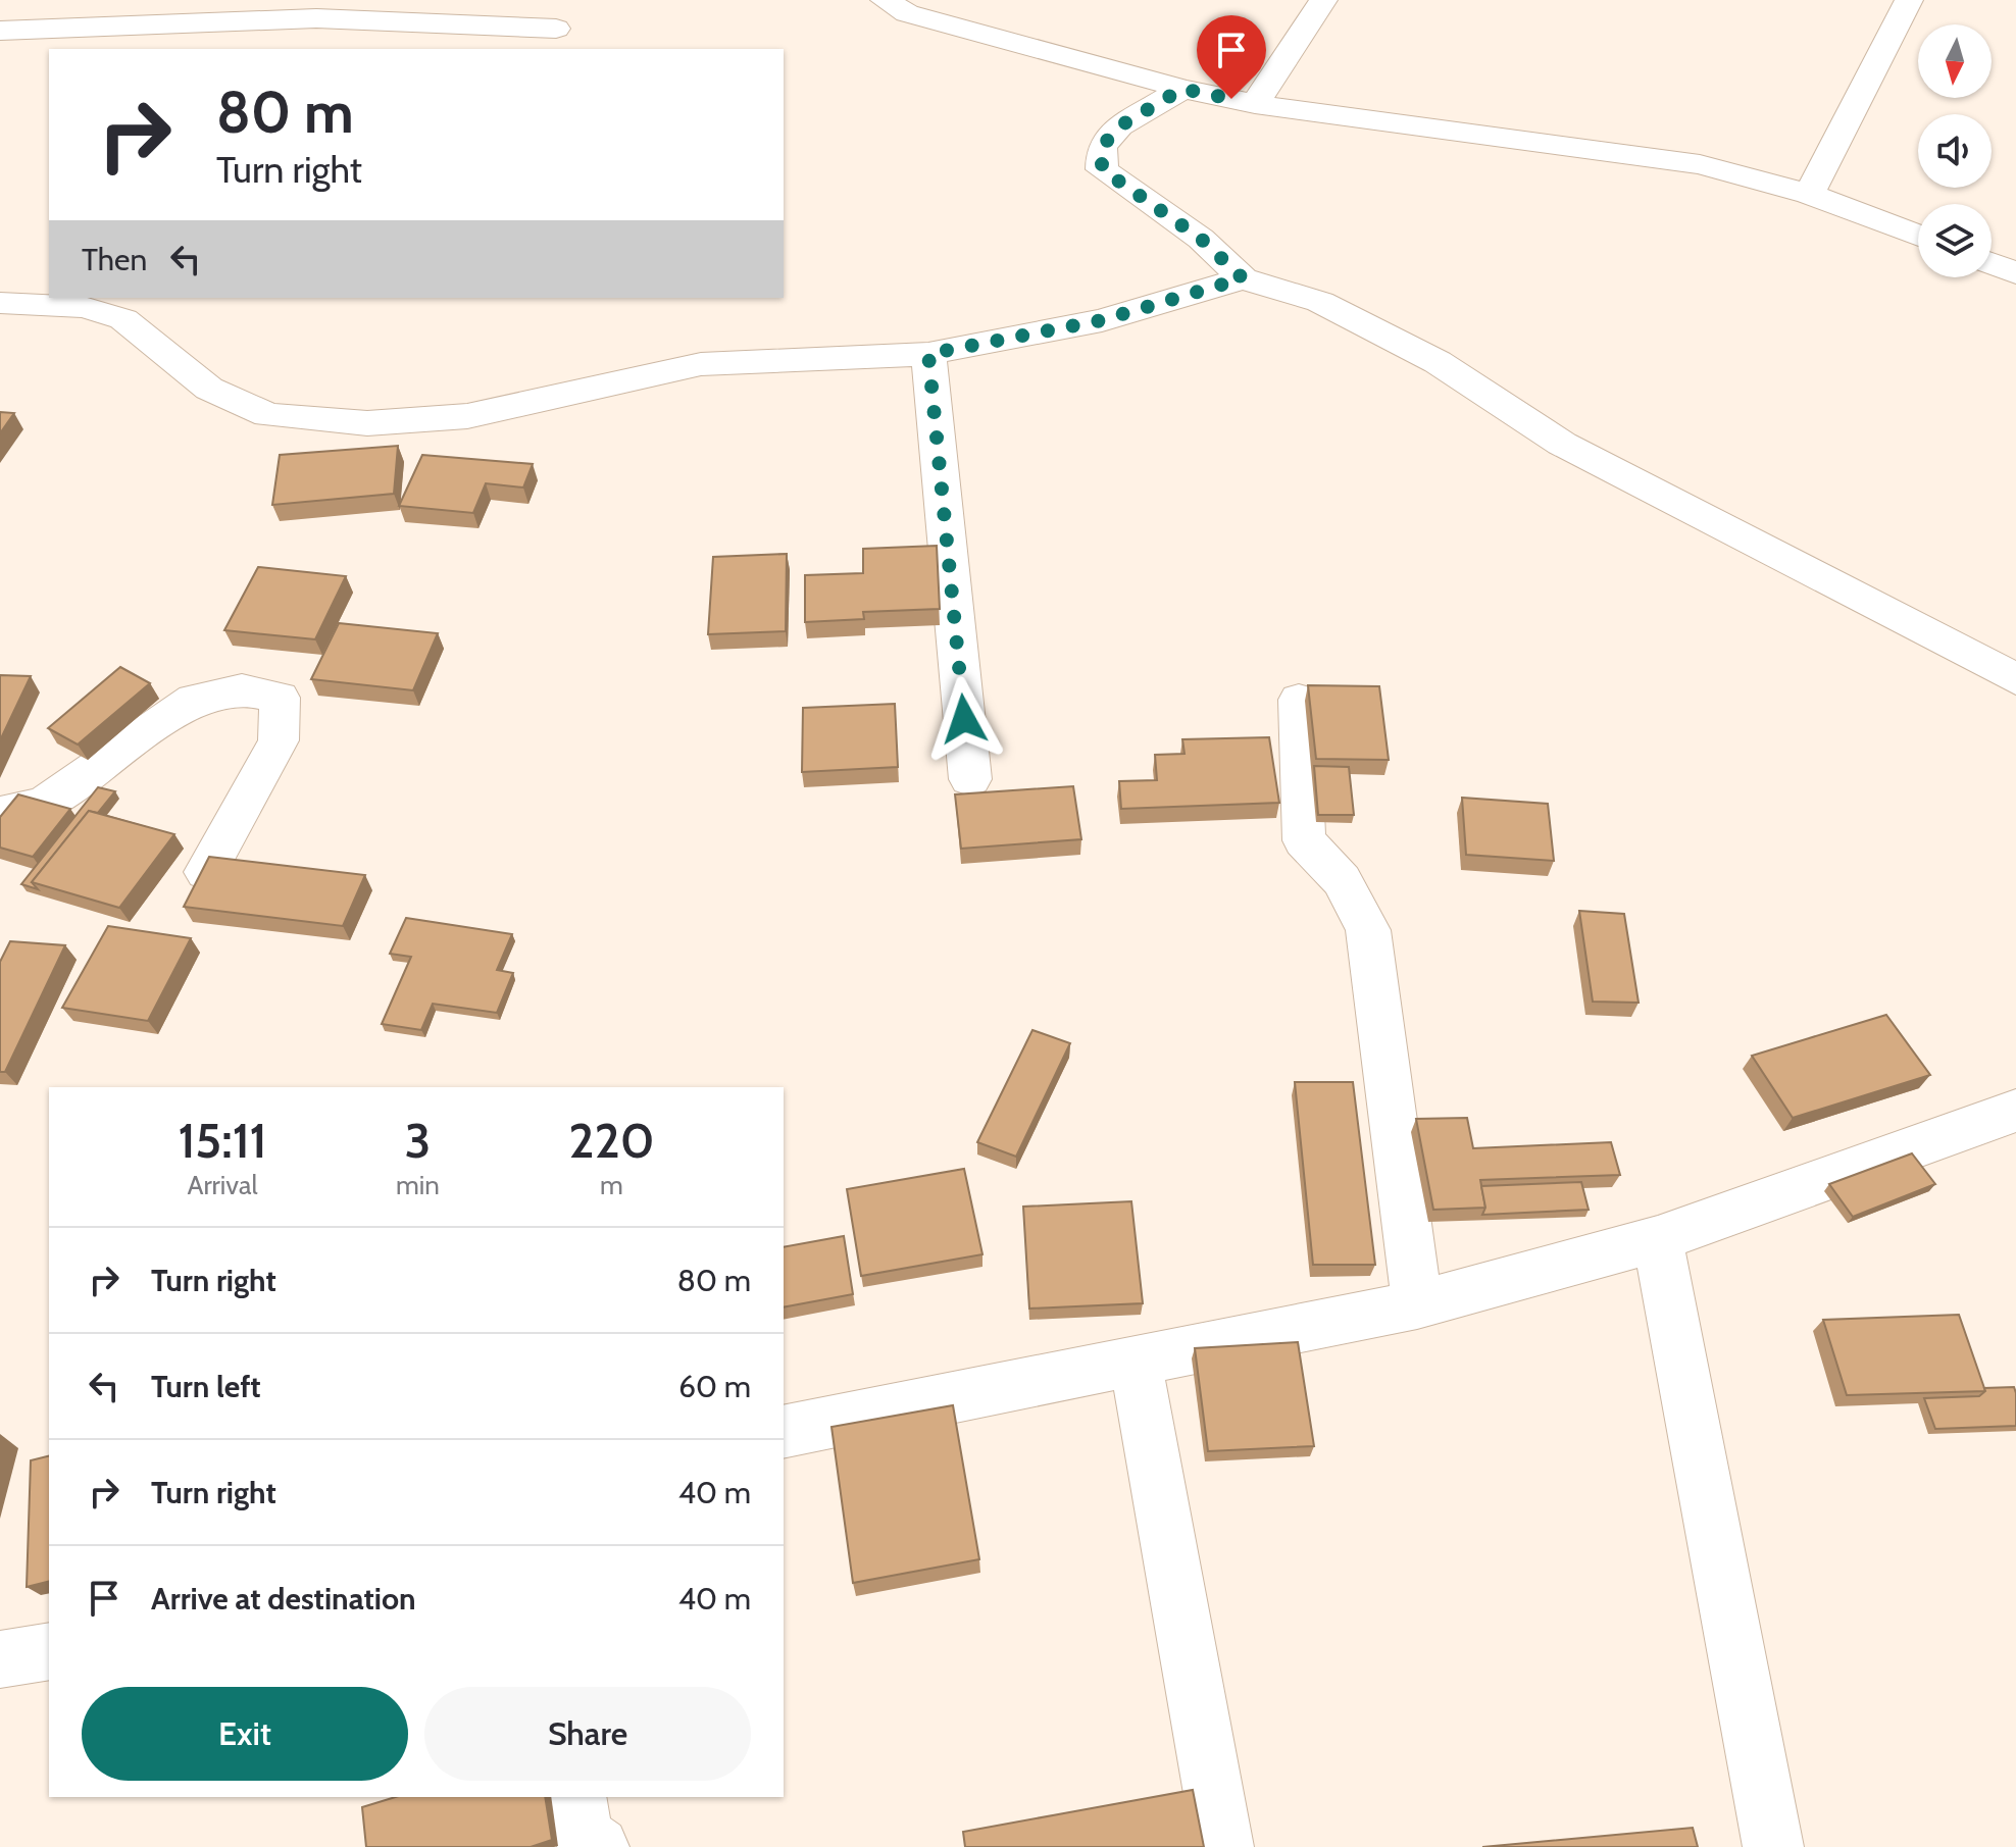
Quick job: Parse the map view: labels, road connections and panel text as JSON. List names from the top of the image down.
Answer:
{
  "north": "bottom",
  "page": {
    "turn": ["80 m", "Turn right"],
    "then": "Then",
    "eta": [
      "15:11",
      "Arrival",
      "3",
      "min",
      "220",
      "m"
    ],
    "list": [
      {
        "name": "Turn right",
        "value": "80 m"
      },
      {
        "name": "Turn left",
        "value": "60 m"
      },
      {
        "name": "Turn right",
        "value": "40 m"
      },
      {
        "name": "Arrive at destination",
        "value": "40 m"
      }
    ],
    "buttons": ["Exit", "Share"]
  }
}
